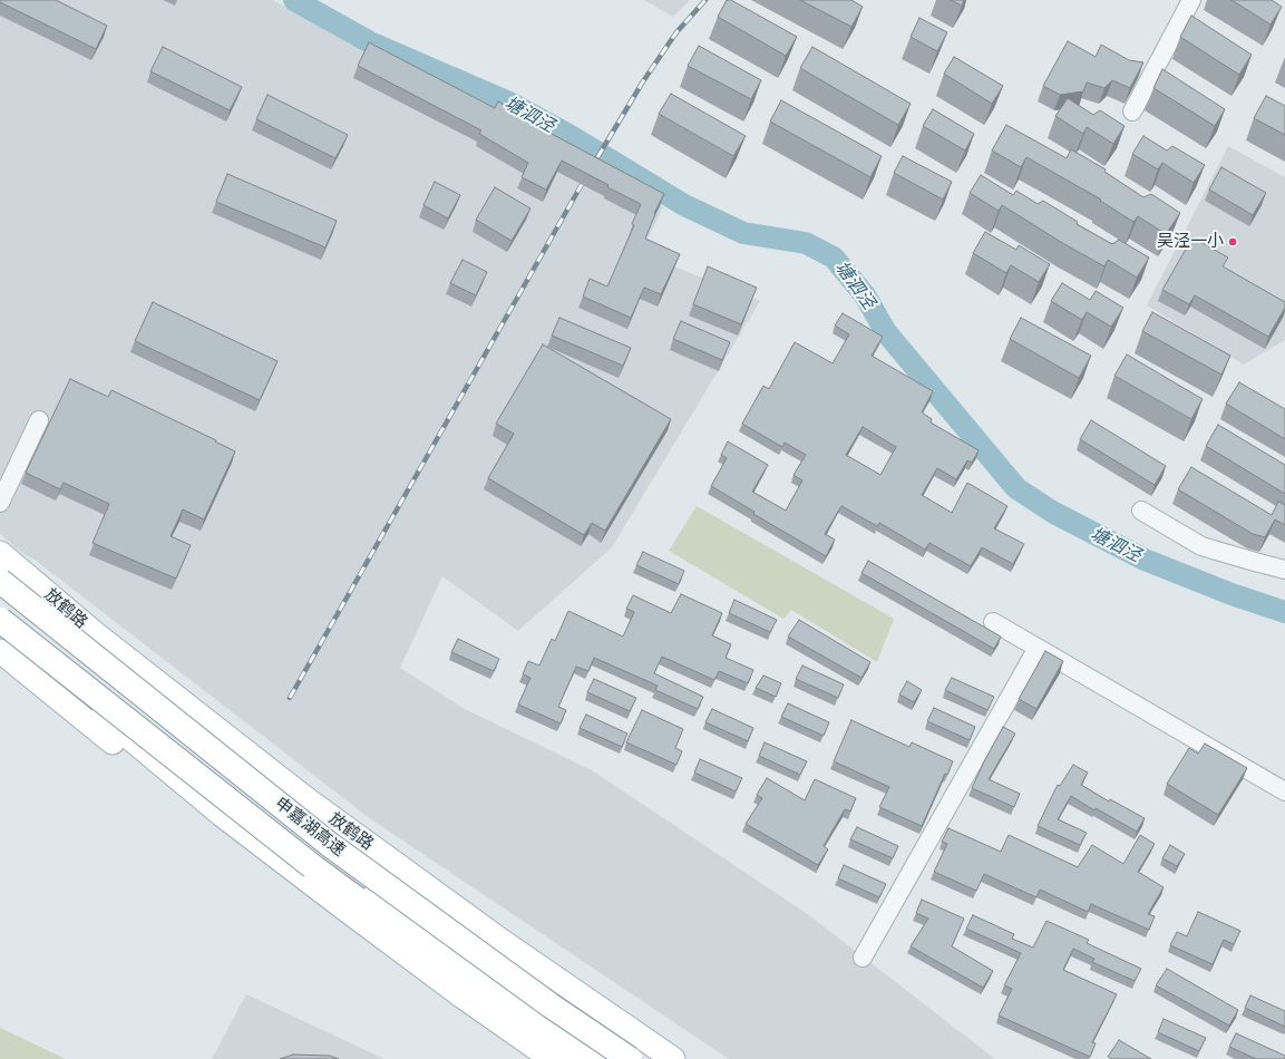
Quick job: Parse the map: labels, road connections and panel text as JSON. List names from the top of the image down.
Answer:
{
  "streets": {
    "highway": ["申嘉湖高速"],
    "main road": ["放鹤路"]
  },
  "crossings": [
    ["放鹤路", "申嘉湖高速"]
  ],
  "water": ["塘泗泾"],
  "places": ["吴泾一小"]
}
